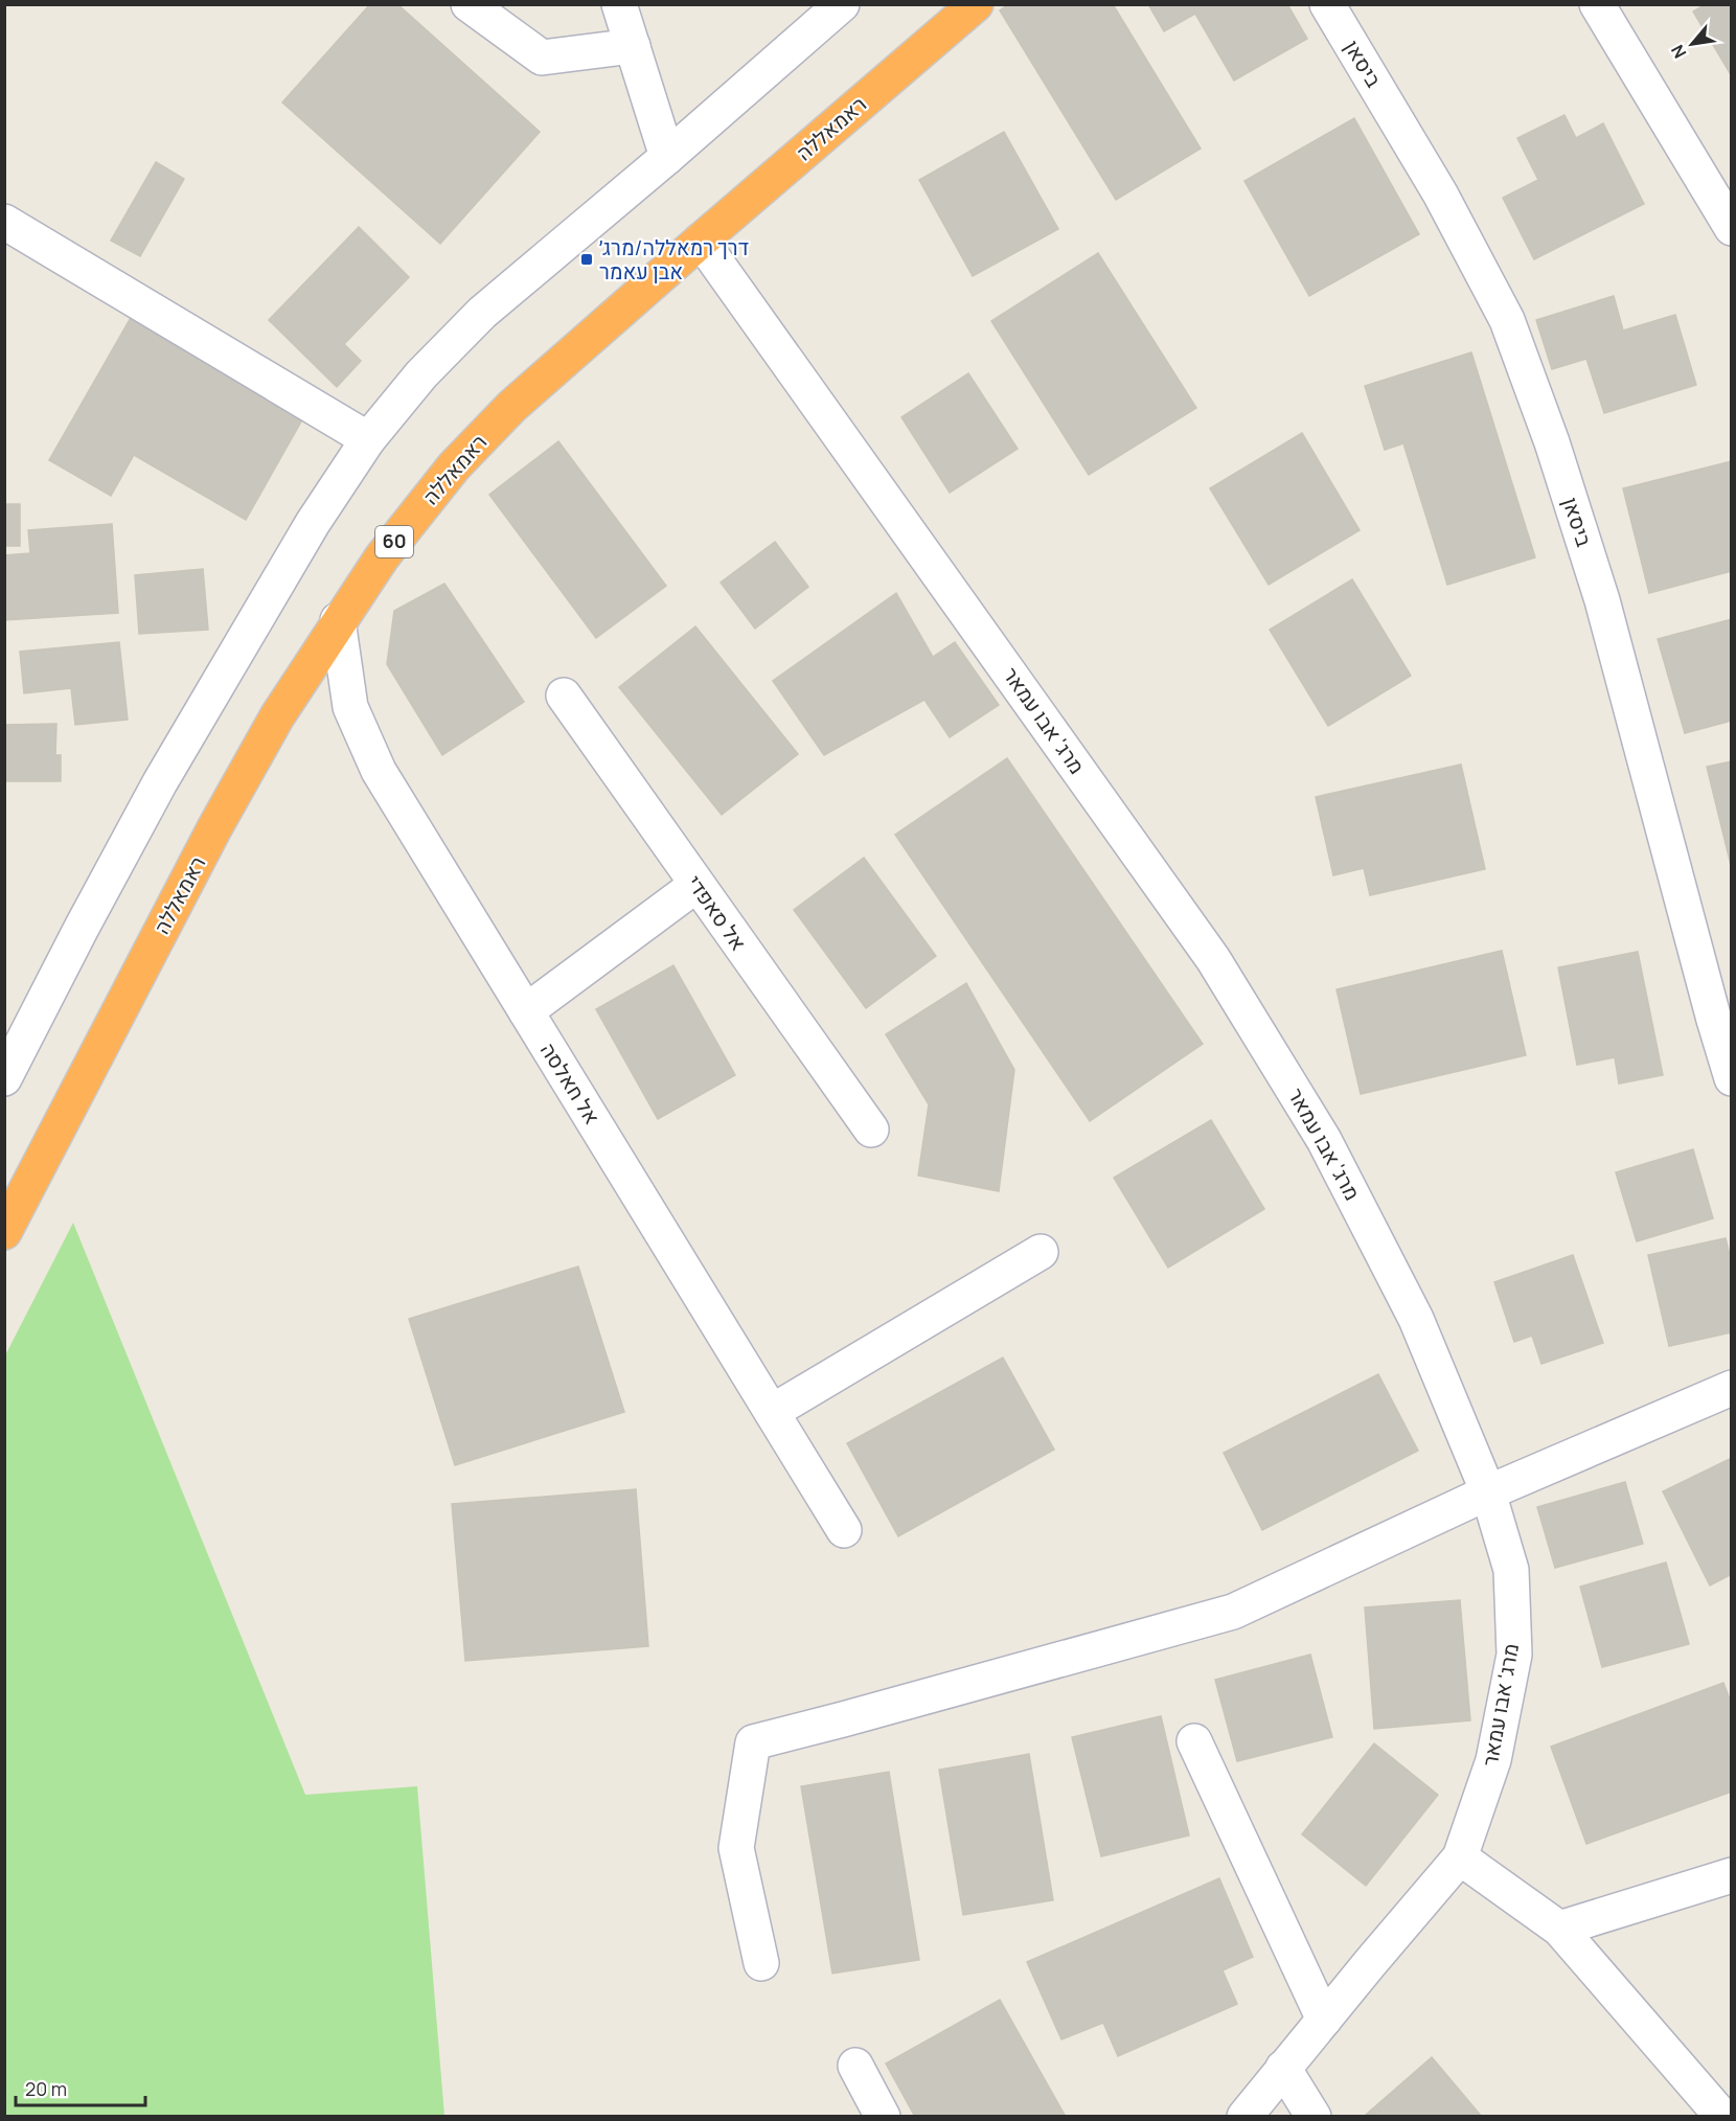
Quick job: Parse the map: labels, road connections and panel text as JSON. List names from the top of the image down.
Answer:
{
  "streets": {
    "highway": ["ראמאללה", "60"],
    "street": [
      "ביסאן",
      "מרג' אבו עמאר",
      "אל סאפדי",
      "אל חאלסה"
    ]
  },
  "crossings": [
    ["ראמאללה", "מרג' אבו עמאר"],
    ["ראמאללה", "אל חאלסה"]
  ],
  "places": {
    "transit": ["דרך רמאללה/מרג׳ אבן עאמר"]
  },
  "scale_bar": "20 m",
  "north": "bottom left"
}
